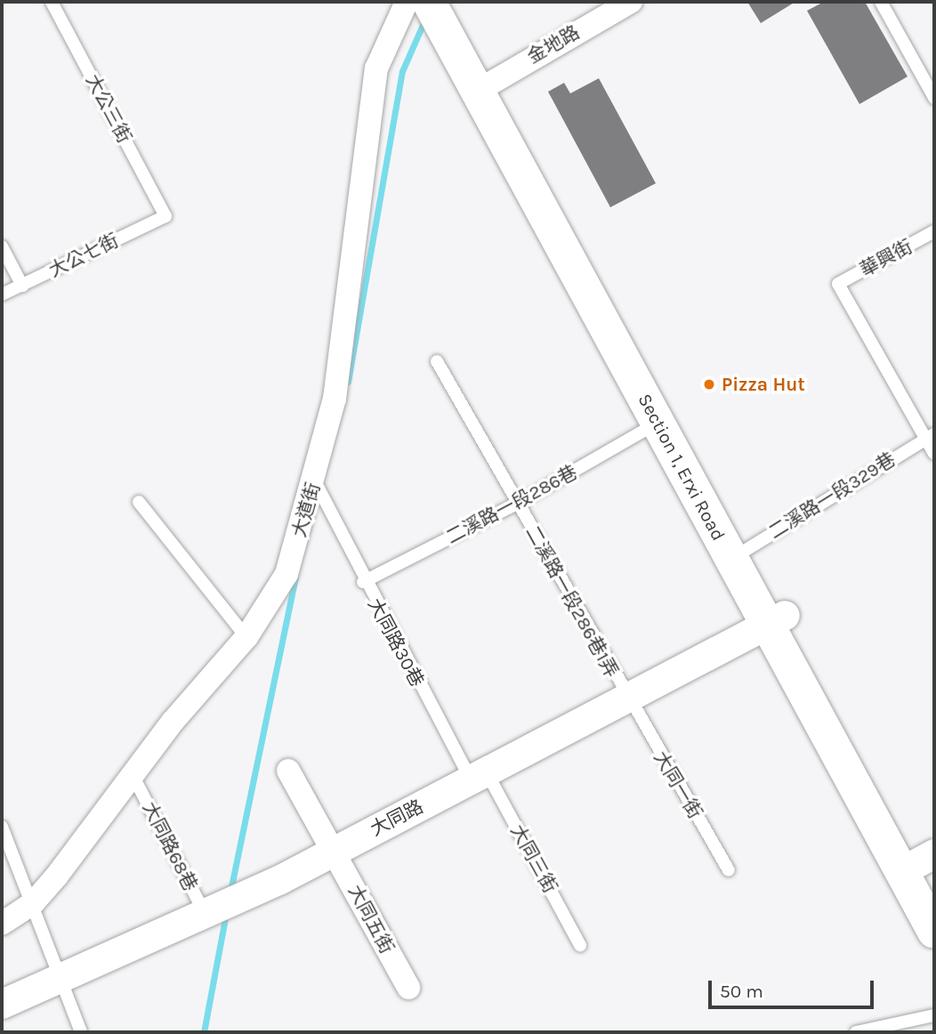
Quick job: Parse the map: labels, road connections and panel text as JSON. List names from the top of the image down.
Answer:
{
  "streets": {
    "main road": ["Section 1, Erxi Road"],
    "street": [
      "金地路",
      "大道街",
      "大同路",
      "大同五街"
    ],
    "lane": [
      "大公三街",
      "大公七街",
      "華興街",
      "二溪路一段329巷",
      "二溪路一段286巷",
      "二溪路一段286巷1弄",
      "大同路30巷",
      "大同一街",
      "大同路68巷",
      "大同三街"
    ]
  },
  "crossings": [
    ["金地路", "Section 1, Erxi Road"],
    ["大公三街", "大公七街"],
    ["華興街", "二溪路一段329巷"],
    ["Section 1, Erxi Road", "二溪路一段329巷"],
    ["Section 1, Erxi Road", "二溪路一段286巷"],
    ["Section 1, Erxi Road", "大同路"],
    ["二溪路一段286巷", "二溪路一段286巷1弄"],
    ["二溪路一段286巷", "大同路30巷"],
    ["大道街", "大同路30巷"],
    ["大道街", "大同路68巷"],
    ["二溪路一段286巷1弄", "大同一街"],
    ["二溪路一段286巷1弄", "大同路"],
    ["大同路30巷", "大同路"],
    ["大同路30巷", "大同三街"],
    ["大同一街", "大同路"],
    ["大同路", "大同路68巷"],
    ["大同路", "大同三街"],
    ["大同路", "大同五街"]
  ],
  "places": ["Pizza Hut"],
  "scale_bar": "50 m"
}
